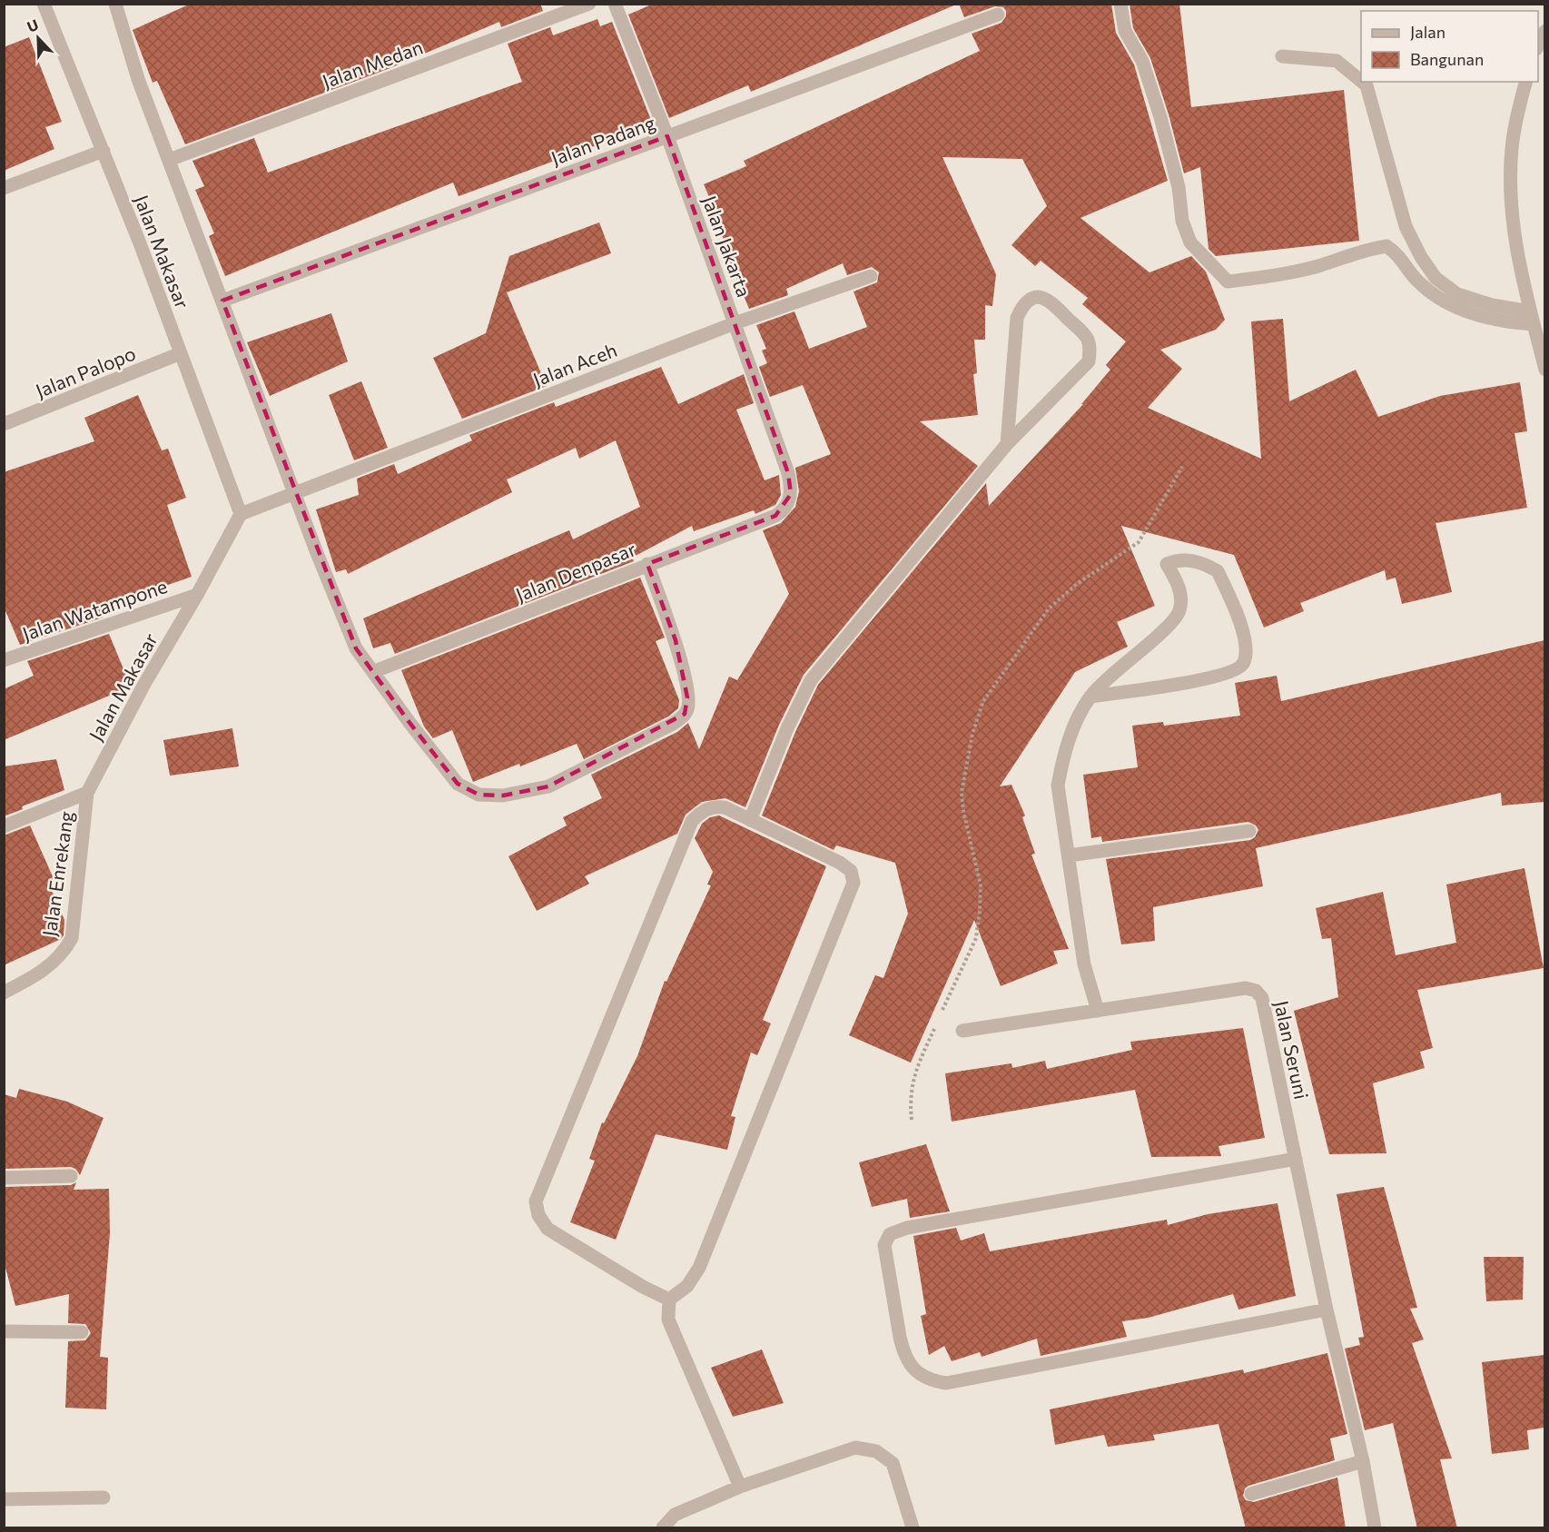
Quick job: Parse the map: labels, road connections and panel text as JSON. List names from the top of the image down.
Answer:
{
  "streets": {
    "street": [
      "Jalan Medan",
      "Jalan Padang",
      "Jalan Jakarta",
      "Jalan Makasar",
      "Jalan Aceh",
      "Jalan Palopo",
      "Jalan Denpasar",
      "Jalan Watampone",
      "Jalan Enrekang",
      "Jalan Seruni"
    ]
  },
  "crossings": [
    ["Jalan Medan", "Jalan Makasar"],
    ["Jalan Padang", "Jalan Jakarta"],
    ["Jalan Padang", "Jalan Makasar"],
    ["Jalan Jakarta", "Jalan Aceh"],
    ["Jalan Jakarta", "Jalan Denpasar"],
    ["Jalan Makasar", "Jalan Aceh"],
    ["Jalan Makasar", "Jalan Palopo"],
    ["Jalan Makasar", "Jalan Denpasar"],
    ["Jalan Makasar", "Jalan Watampone"],
    ["Jalan Makasar", "Jalan Enrekang"]
  ],
  "legend": ["Jalan", "Bangunan"],
  "north": "top left"
}
